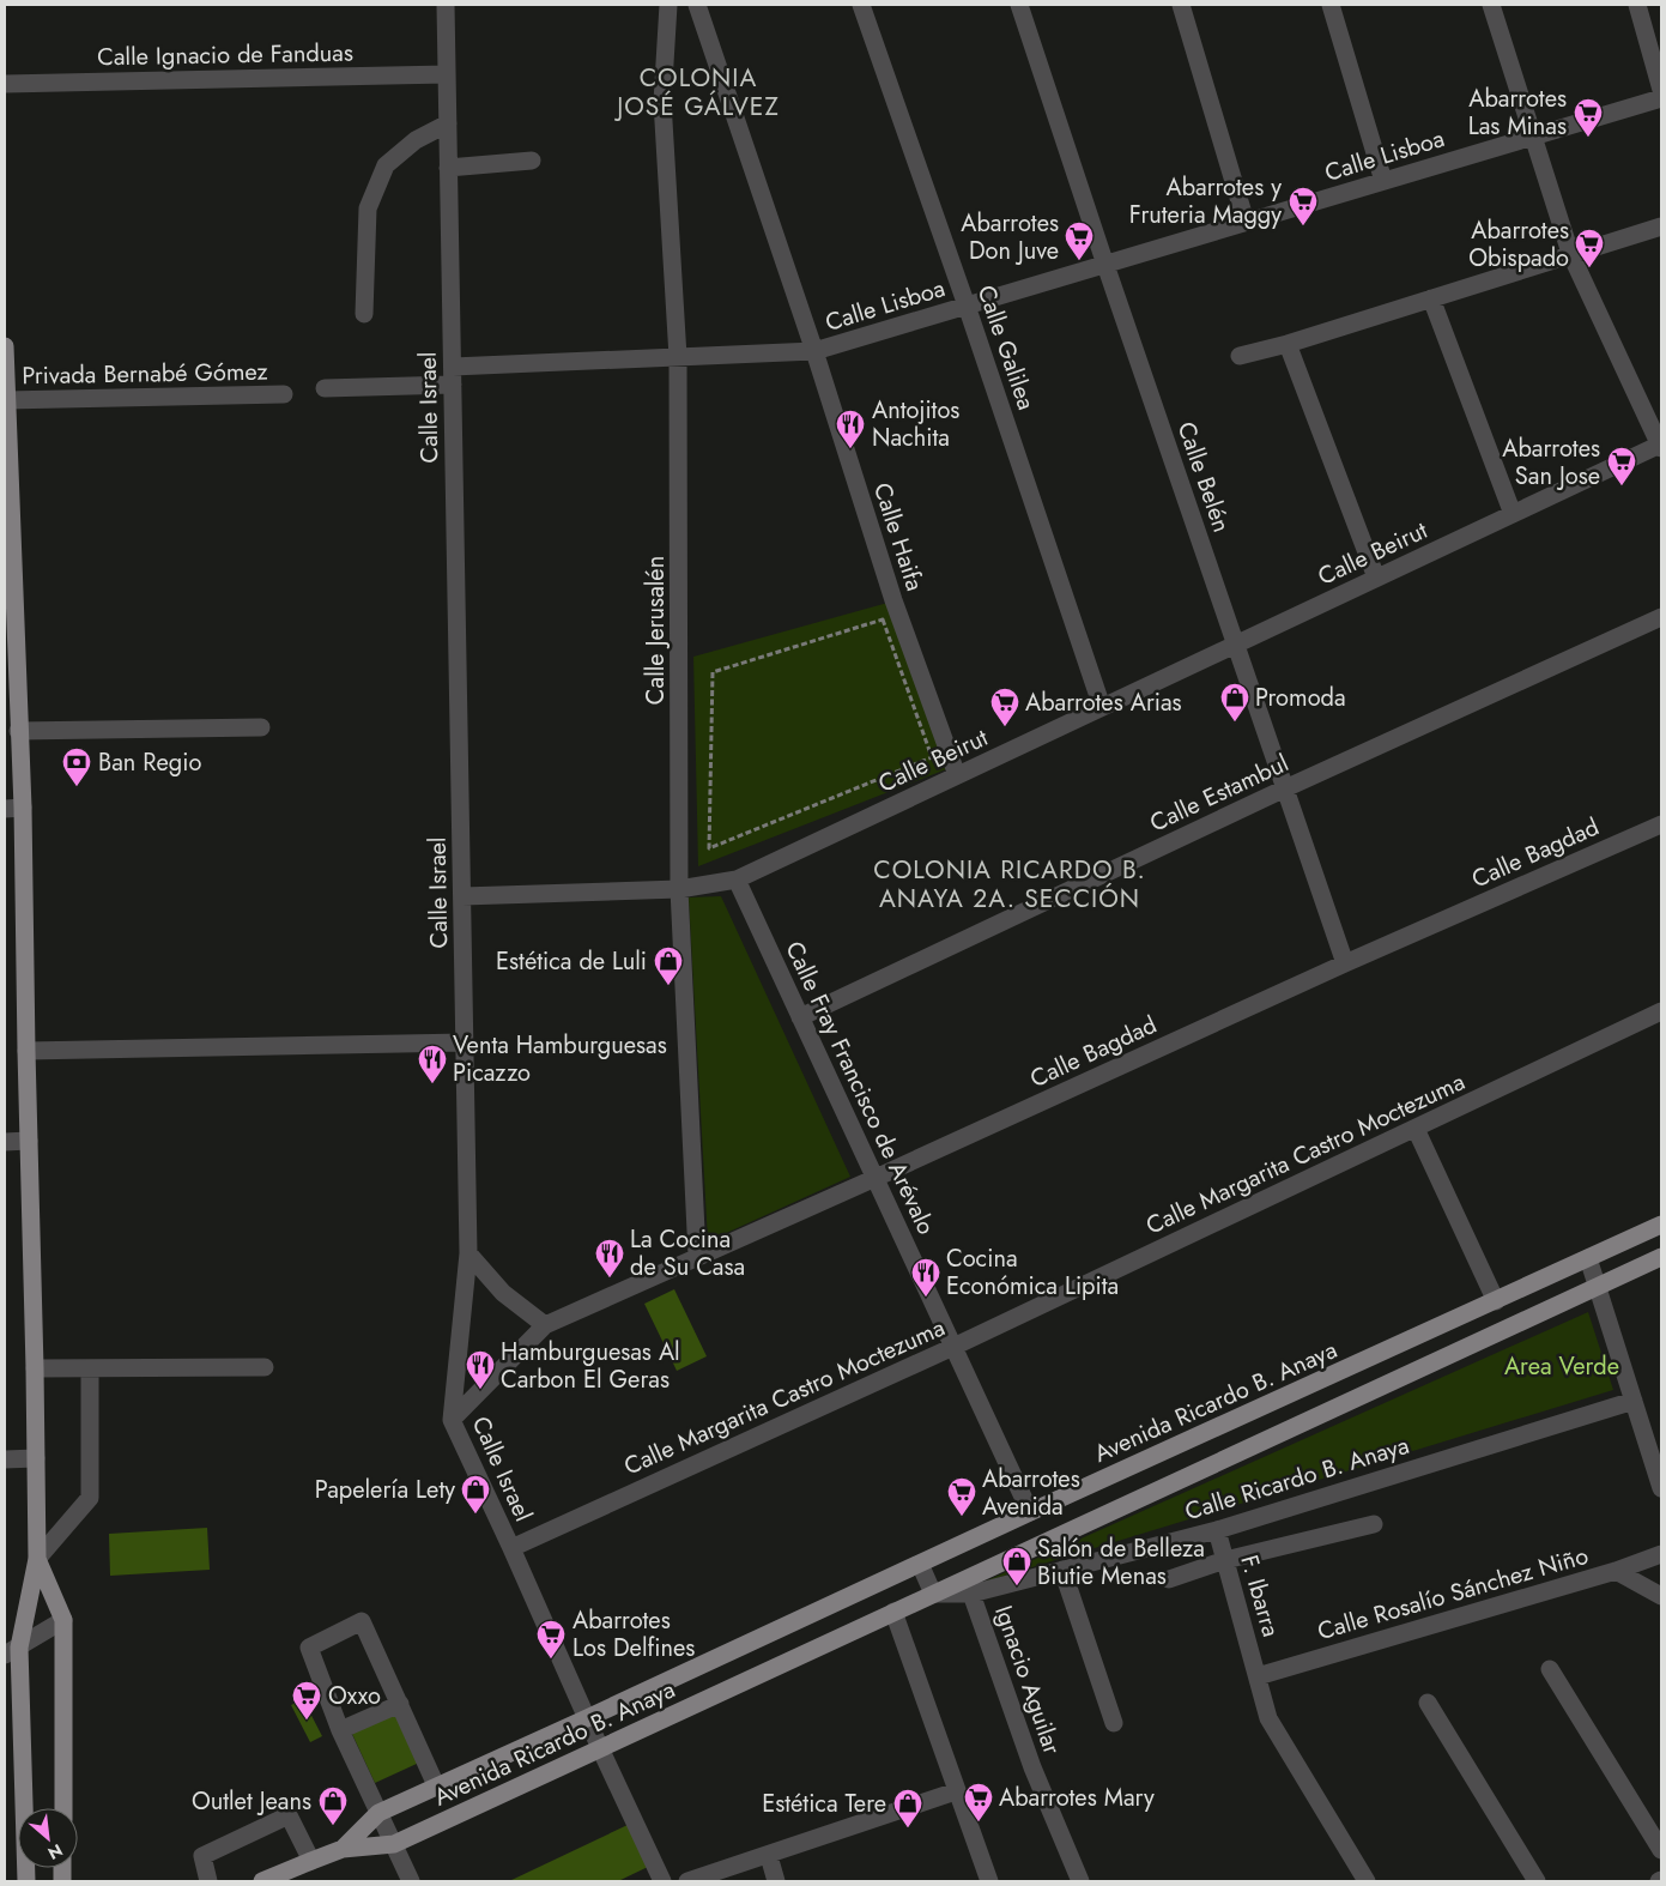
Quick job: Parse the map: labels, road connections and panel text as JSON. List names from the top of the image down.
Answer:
{
  "streets": {
    "main road": ["Avenida Ricardo B. Anaya"],
    "street": [
      "Calle Ignacio de Fanduas",
      "Calle Lisboa",
      "Calle Galilea",
      "Privada Bernabé Gómez",
      "Calle Israel",
      "Calle Belén",
      "Calle Haifa",
      "Calle Beirut",
      "Calle Jerusalén",
      "Calle Estambul",
      "Calle Bagdad",
      "Calle Fray Francisco de Arévalo",
      "Calle Margarita Castro Moctezuma",
      "Calle Ricardo B. Anaya",
      "Calle Rosalío Sánchez Niño",
      "F. Ibarra",
      "Ignacio Aguilar"
    ]
  },
  "crossings": [
    ["Calle Ignacio de Fanduas", "Calle Israel"],
    ["Calle Lisboa", "Calle Galilea"],
    ["Calle Lisboa", "Calle Israel"],
    ["Calle Lisboa", "Calle Belén"],
    ["Calle Lisboa", "Calle Haifa"],
    ["Calle Lisboa", "Calle Jerusalén"],
    ["Calle Galilea", "Calle Beirut"],
    ["Calle Israel", "Calle Beirut"],
    ["Calle Israel", "Calle Bagdad"],
    ["Calle Israel", "Calle Margarita Castro Moctezuma"],
    ["Calle Israel", "Avenida Ricardo B. Anaya"],
    ["Calle Belén", "Calle Beirut"],
    ["Calle Belén", "Calle Estambul"],
    ["Calle Belén", "Calle Bagdad"],
    ["Calle Haifa", "Calle Beirut"],
    ["Calle Beirut", "Calle Jerusalén"],
    ["Calle Beirut", "Calle Fray Francisco de Arévalo"],
    ["Calle Jerusalén", "Calle Bagdad"],
    ["Calle Estambul", "Calle Fray Francisco de Arévalo"],
    ["Calle Bagdad", "Calle Fray Francisco de Arévalo"],
    ["Calle Fray Francisco de Arévalo", "Calle Margarita Castro Moctezuma"],
    ["Calle Fray Francisco de Arévalo", "Avenida Ricardo B. Anaya"],
    ["Avenida Ricardo B. Anaya", "Calle Ricardo B. Anaya"],
    ["Calle Ricardo B. Anaya", "F. Ibarra"],
    ["Calle Ricardo B. Anaya", "Ignacio Aguilar"],
    ["Calle Rosalío Sánchez Niño", "F. Ibarra"]
  ],
  "districts": ["COLONIA JOSÉ GÁLVEZ", "COLONIA RICARDO B. ANAYA 2A. SECCIÓN"],
  "parks": ["Area Verde"],
  "places": {
    "supermarket": [
      "Abarrotes Las Minas",
      "Abarrotes y Fruteria Maggy",
      "Abarrotes Don Juve",
      "Abarrotes Obispado",
      "Abarrotes San Jose",
      "Abarrotes Arias",
      "Abarrotes Avenida",
      "Abarrotes Los Delfines",
      "Oxxo",
      "Abarrotes Mary"
    ],
    "restaurant": [
      "Antojitos Nachita",
      "Venta Hamburguesas Picazzo",
      "La Cocina de Su Casa",
      "Cocina Económica Lipita",
      "Hamburguesas Al Carbon El Geras"
    ],
    "shop": [
      "Promoda",
      "Estética de Luli",
      "Papelería Lety",
      "Salón de Belleza Biutie Menas",
      "Outlet Jeans",
      "Estética Tere"
    ],
    "bank": ["Ban Regio"]
  },
  "north": "bottom right"
}
